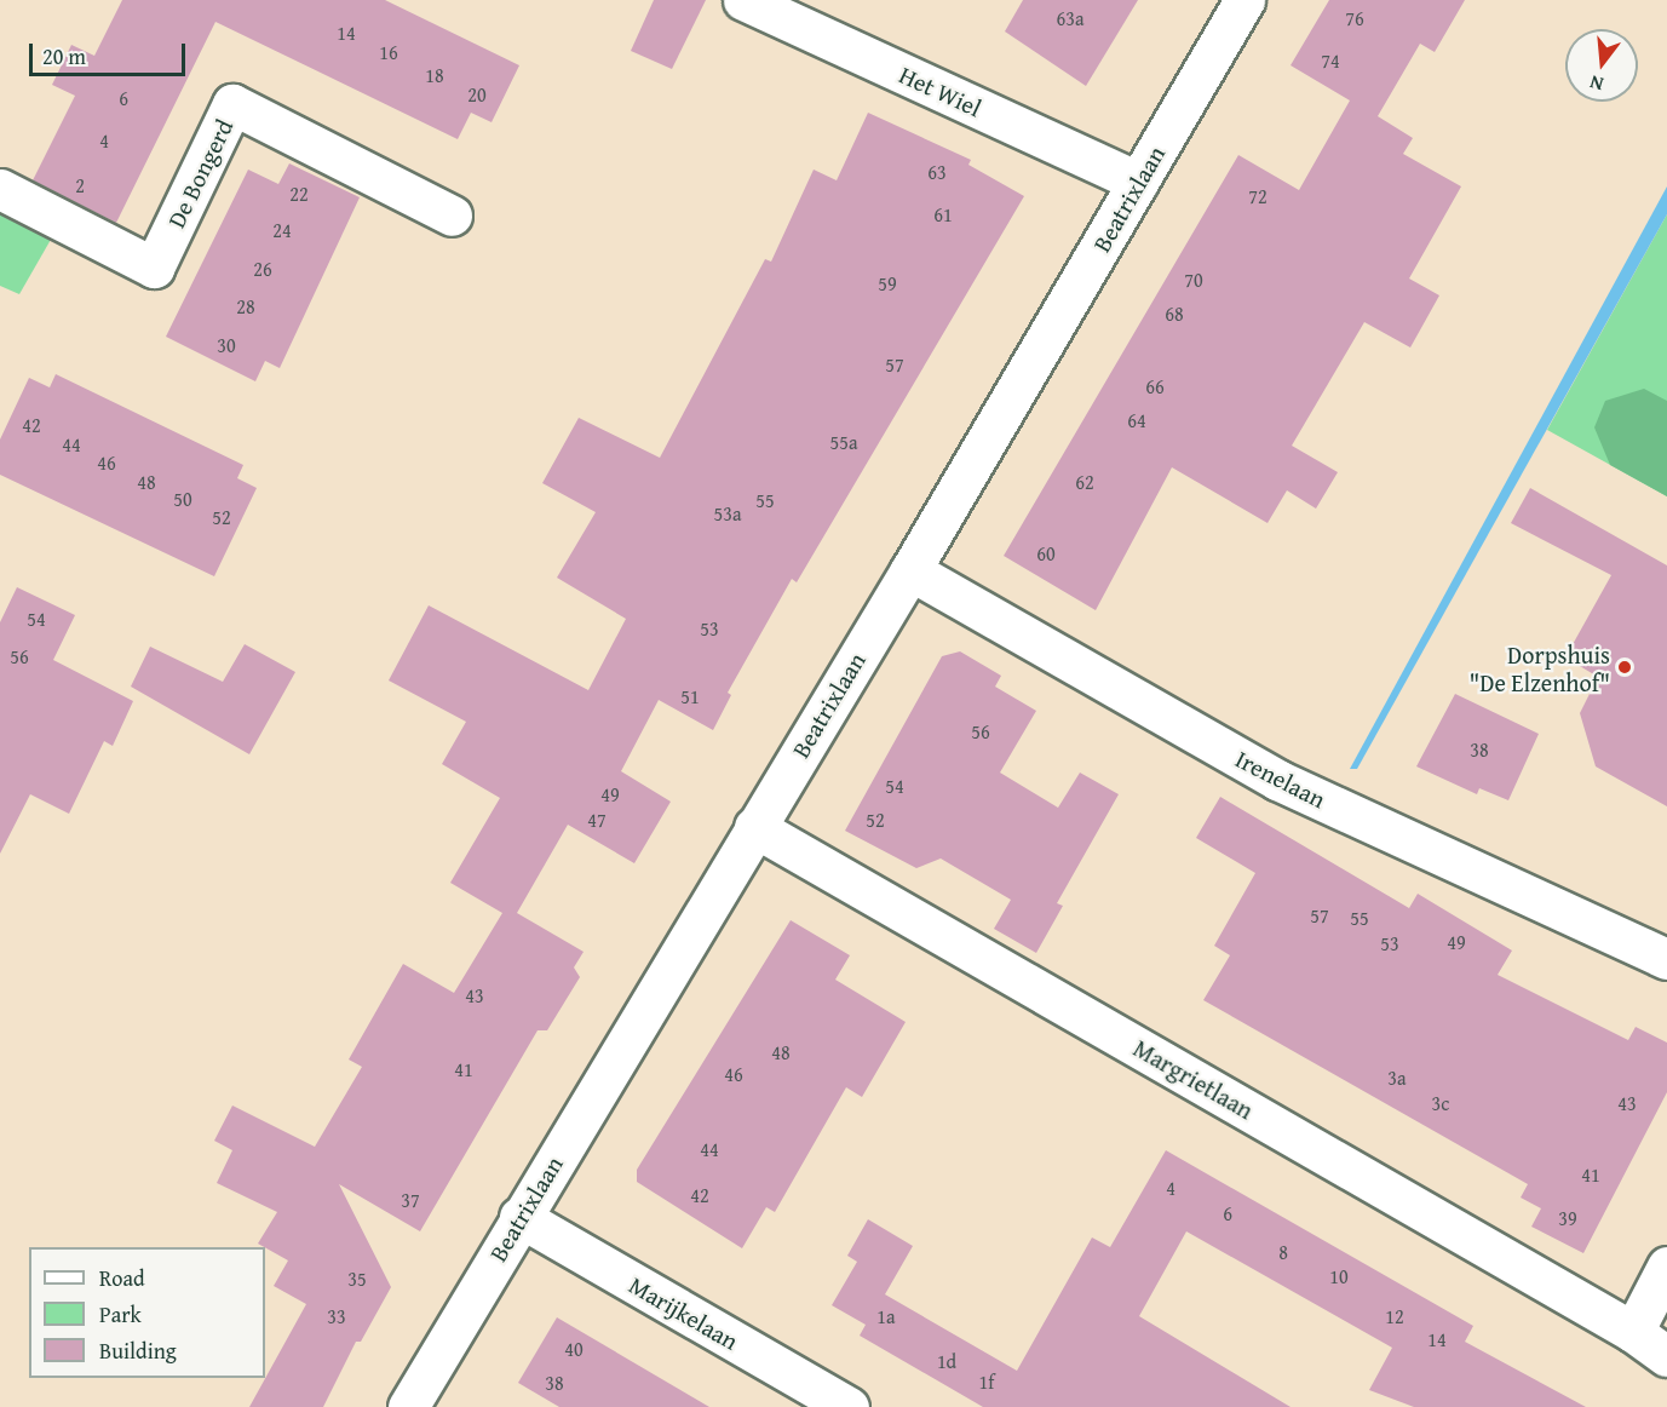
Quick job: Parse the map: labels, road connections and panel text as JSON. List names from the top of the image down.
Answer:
{
  "streets": {
    "street": [
      "Het Wiel",
      "De Bongerd",
      "Beatrixlaan",
      "Irenelaan",
      "Margrietlaan",
      "Marijkelaan"
    ]
  },
  "crossings": [
    ["Het Wiel", "Beatrixlaan"],
    ["Beatrixlaan", "Irenelaan"],
    ["Beatrixlaan", "Margrietlaan"],
    ["Beatrixlaan", "Marijkelaan"]
  ],
  "places": ["Dorpshuis \"De Elzenhof\""],
  "house_numbers": [
    "63a",
    "76",
    "14",
    "16",
    "74",
    "18",
    "20",
    "6",
    "4",
    "63",
    "2",
    "22",
    "72",
    "61",
    "24",
    "26",
    "70",
    "59",
    "28",
    "68",
    "30",
    "57",
    "66",
    "64",
    "42",
    "55a",
    "44",
    "46",
    "48",
    "62",
    "50",
    "55",
    "53a",
    "52",
    "60",
    "54",
    "53",
    "56",
    "51",
    "56",
    "38",
    "54",
    "49",
    "47",
    "52",
    "57",
    "55",
    "49",
    "53",
    "43",
    "48",
    "41",
    "46",
    "3a",
    "3c",
    "43",
    "44",
    "41",
    "4",
    "42",
    "37",
    "6",
    "39",
    "8",
    "10",
    "35",
    "33",
    "1a",
    "12",
    "14",
    "40",
    "1d",
    "1f",
    "38"
  ],
  "legend": ["Road", "Park", "Building"],
  "scale_bar": "20 m",
  "north": "bottom"
}
